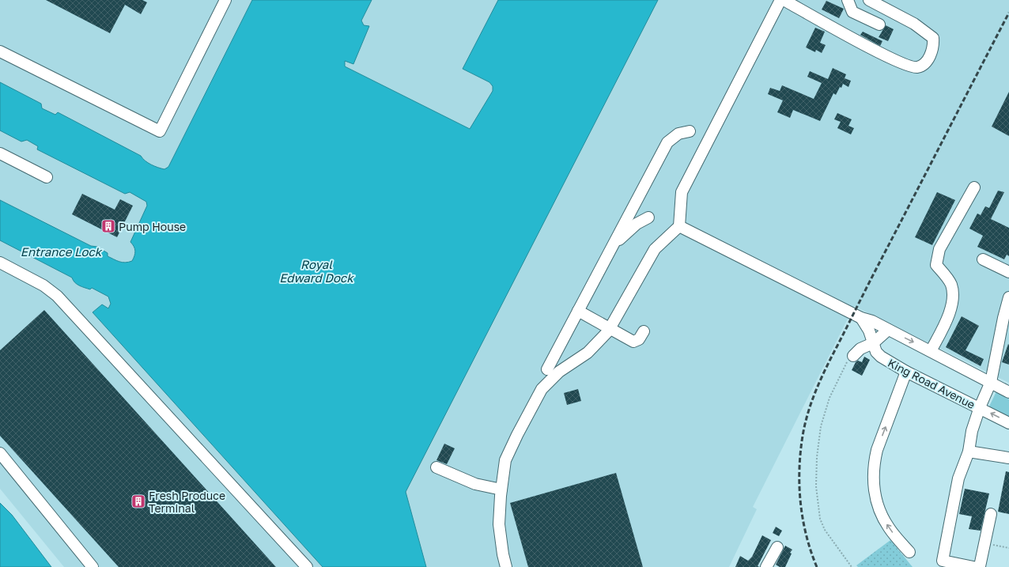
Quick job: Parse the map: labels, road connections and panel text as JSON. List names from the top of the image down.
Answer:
{
  "streets": {
    "street": ["King Road Avenue"]
  },
  "water": ["Entrance Lock", "Royal Edward Dock"],
  "places": {
    "building": ["Pump House", "Fresh Produce Terminal"]
  }
}
